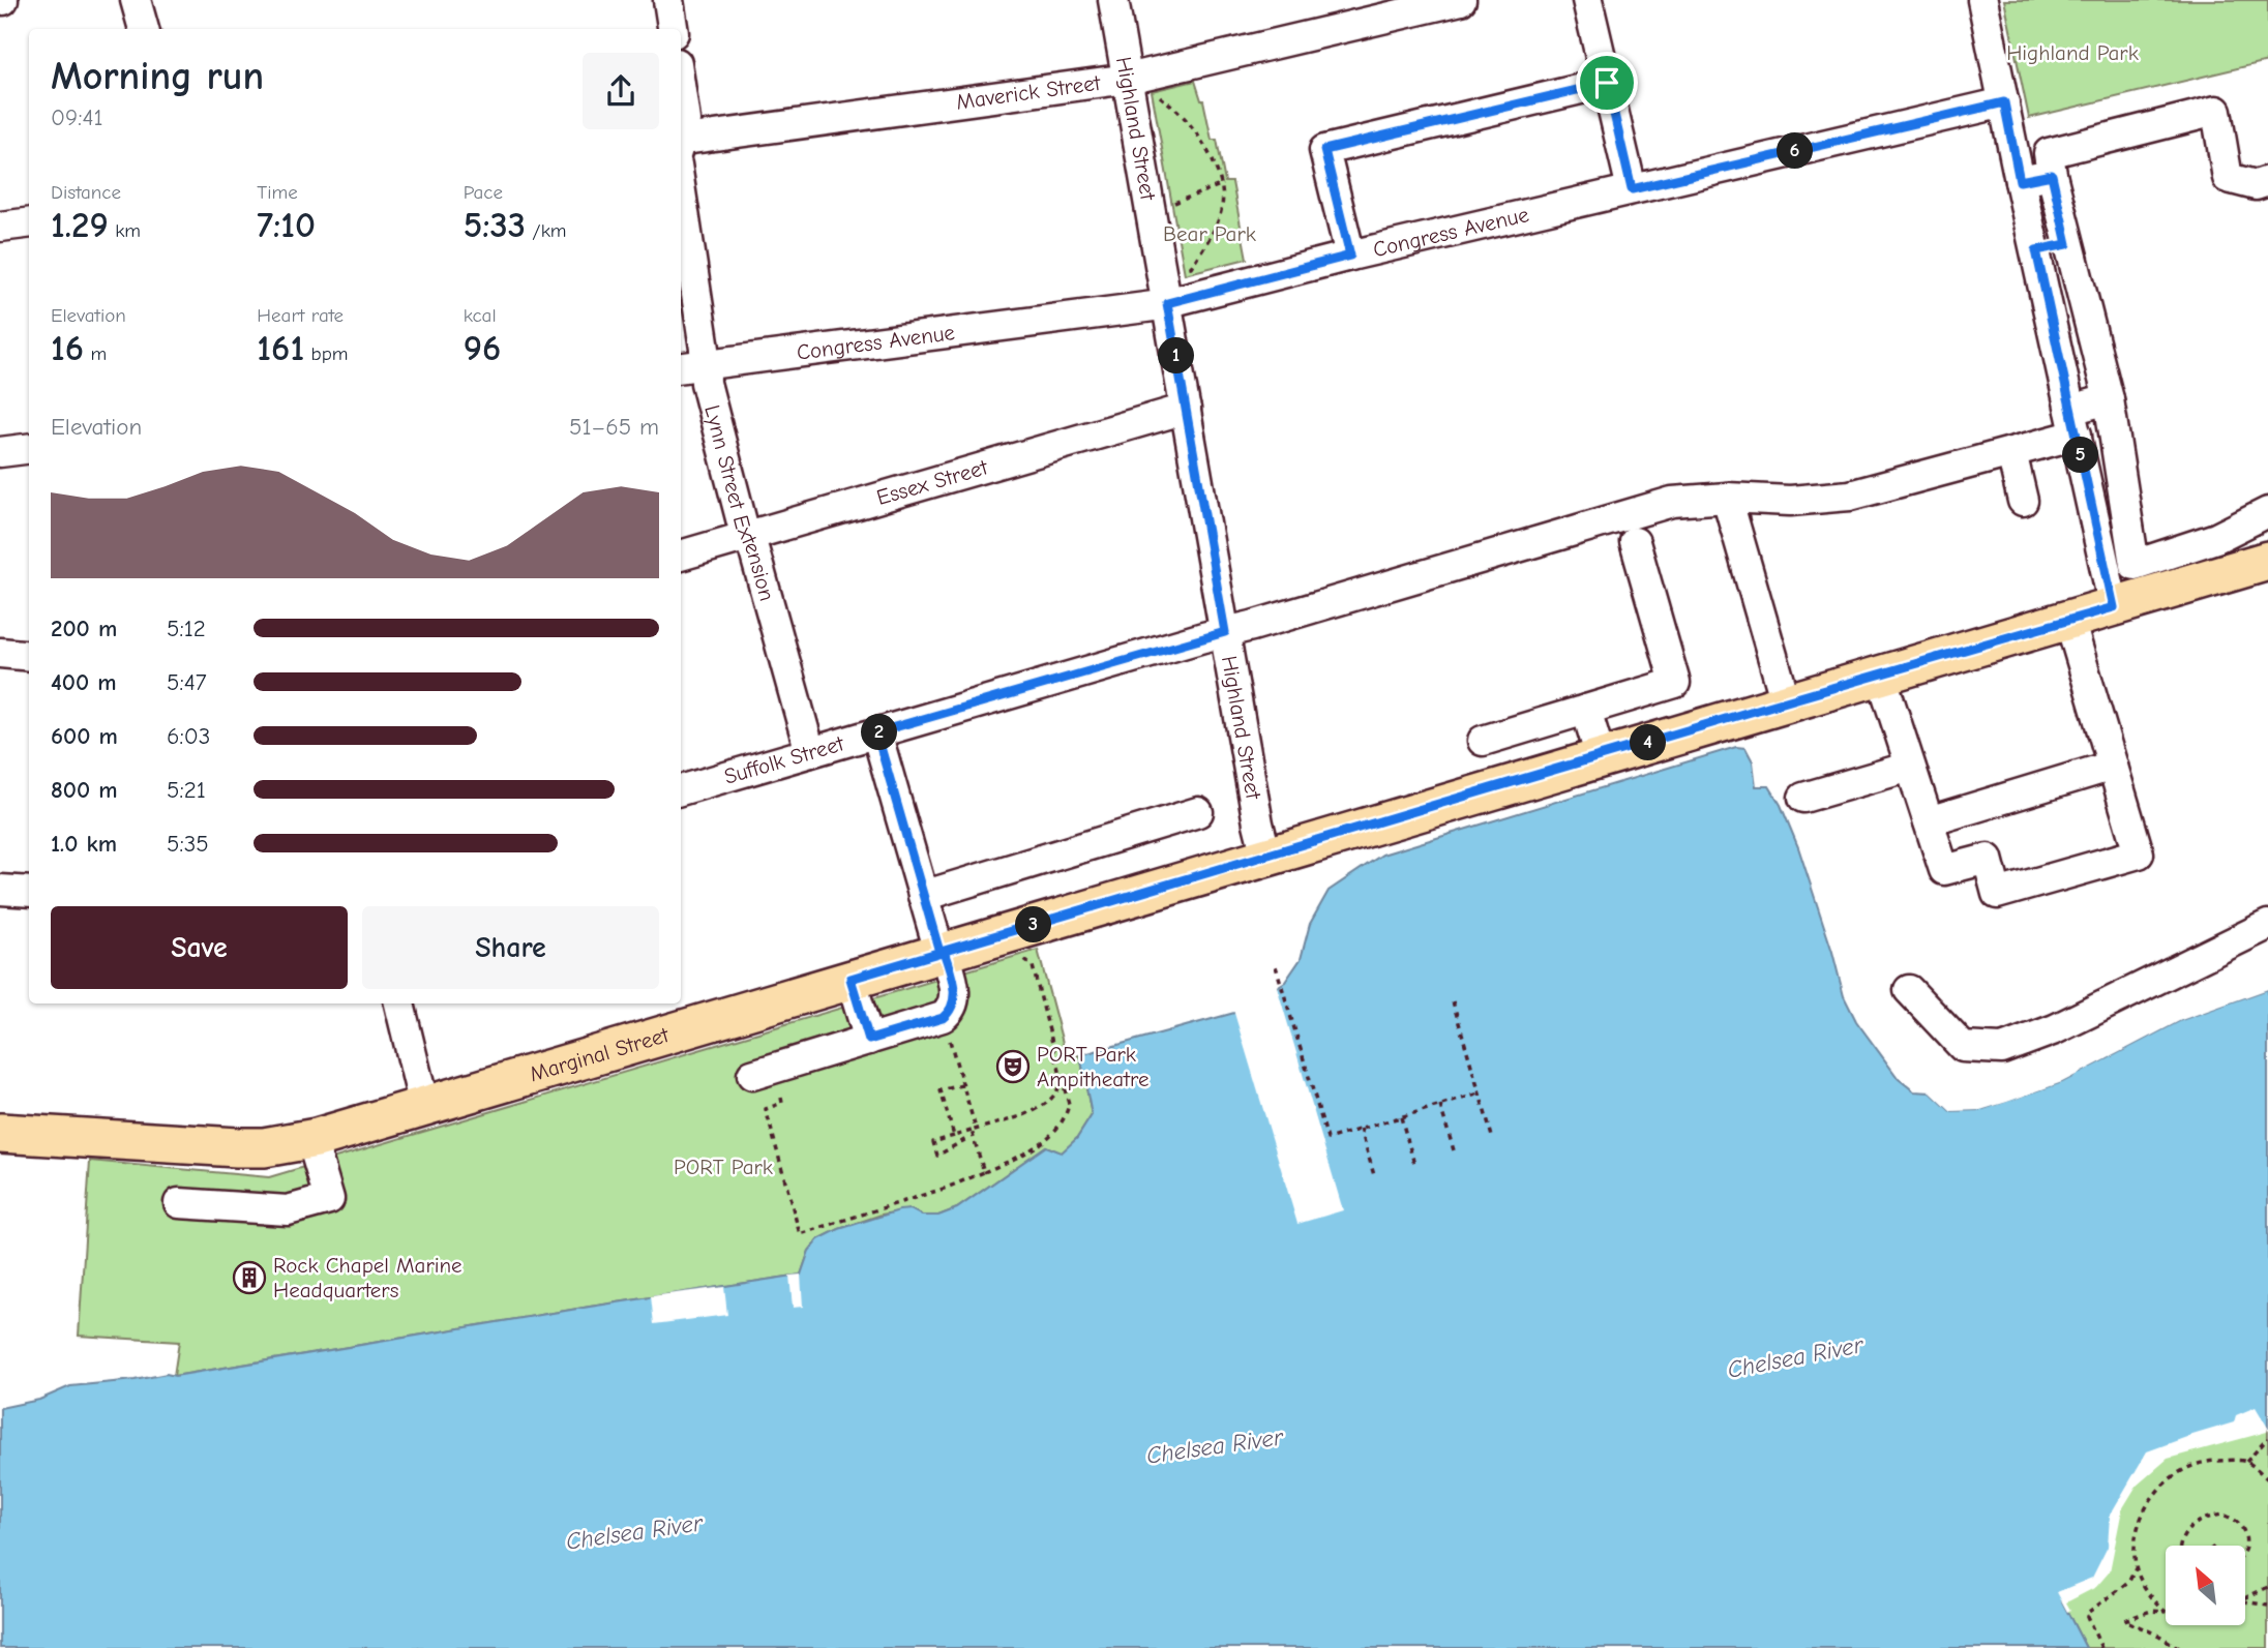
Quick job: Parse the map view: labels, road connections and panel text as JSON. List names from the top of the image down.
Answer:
{
  "streets": {
    "main road": ["Marginal Street"],
    "street": [
      "Maverick Street",
      "Highland Street",
      "Congress Avenue",
      "Essex Street",
      "Lynn Street Extension",
      "Suffolk Street"
    ]
  },
  "crossings": [
    ["Maverick Street", "Highland Street"],
    ["Highland Street", "Congress Avenue"],
    ["Highland Street", "Essex Street"],
    ["Highland Street", "Suffolk Street"],
    ["Highland Street", "Marginal Street"],
    ["Congress Avenue", "Lynn Street Extension"],
    ["Essex Street", "Lynn Street Extension"],
    ["Lynn Street Extension", "Suffolk Street"]
  ],
  "water": ["Chelsea River"],
  "parks": ["Highland Park", "Bear Park", "PORT Park"],
  "places": {
    "theatre": ["PORT Park Ampitheatre"],
    "building": ["Rock Chapel Marine Headquarters"]
  },
  "north": "top left",
  "page": {
    "heading": ["Morning run", "09:41"],
    "pins": [
      "6",
      "1",
      "5",
      "2",
      "4",
      "3"
    ],
    "stats": [
      ["Distance", "1.29 km"],
      ["Time", "7:10"],
      ["Pace", "5:33 /km"],
      ["Elevation", "16 m"],
      ["Heart rate", "161 bpm"],
      ["kcal", "96"]
    ],
    "chart": ["Elevation", "51–65 m"],
    "list": [
      {
        "name": "200 m",
        "note": "5:12"
      },
      {
        "name": "400 m",
        "note": "5:47"
      },
      {
        "name": "600 m",
        "note": "6:03"
      },
      {
        "name": "800 m",
        "note": "5:21"
      },
      {
        "name": "1.0 km",
        "note": "5:35"
      }
    ],
    "buttons": ["Save", "Share"]
  }
}
